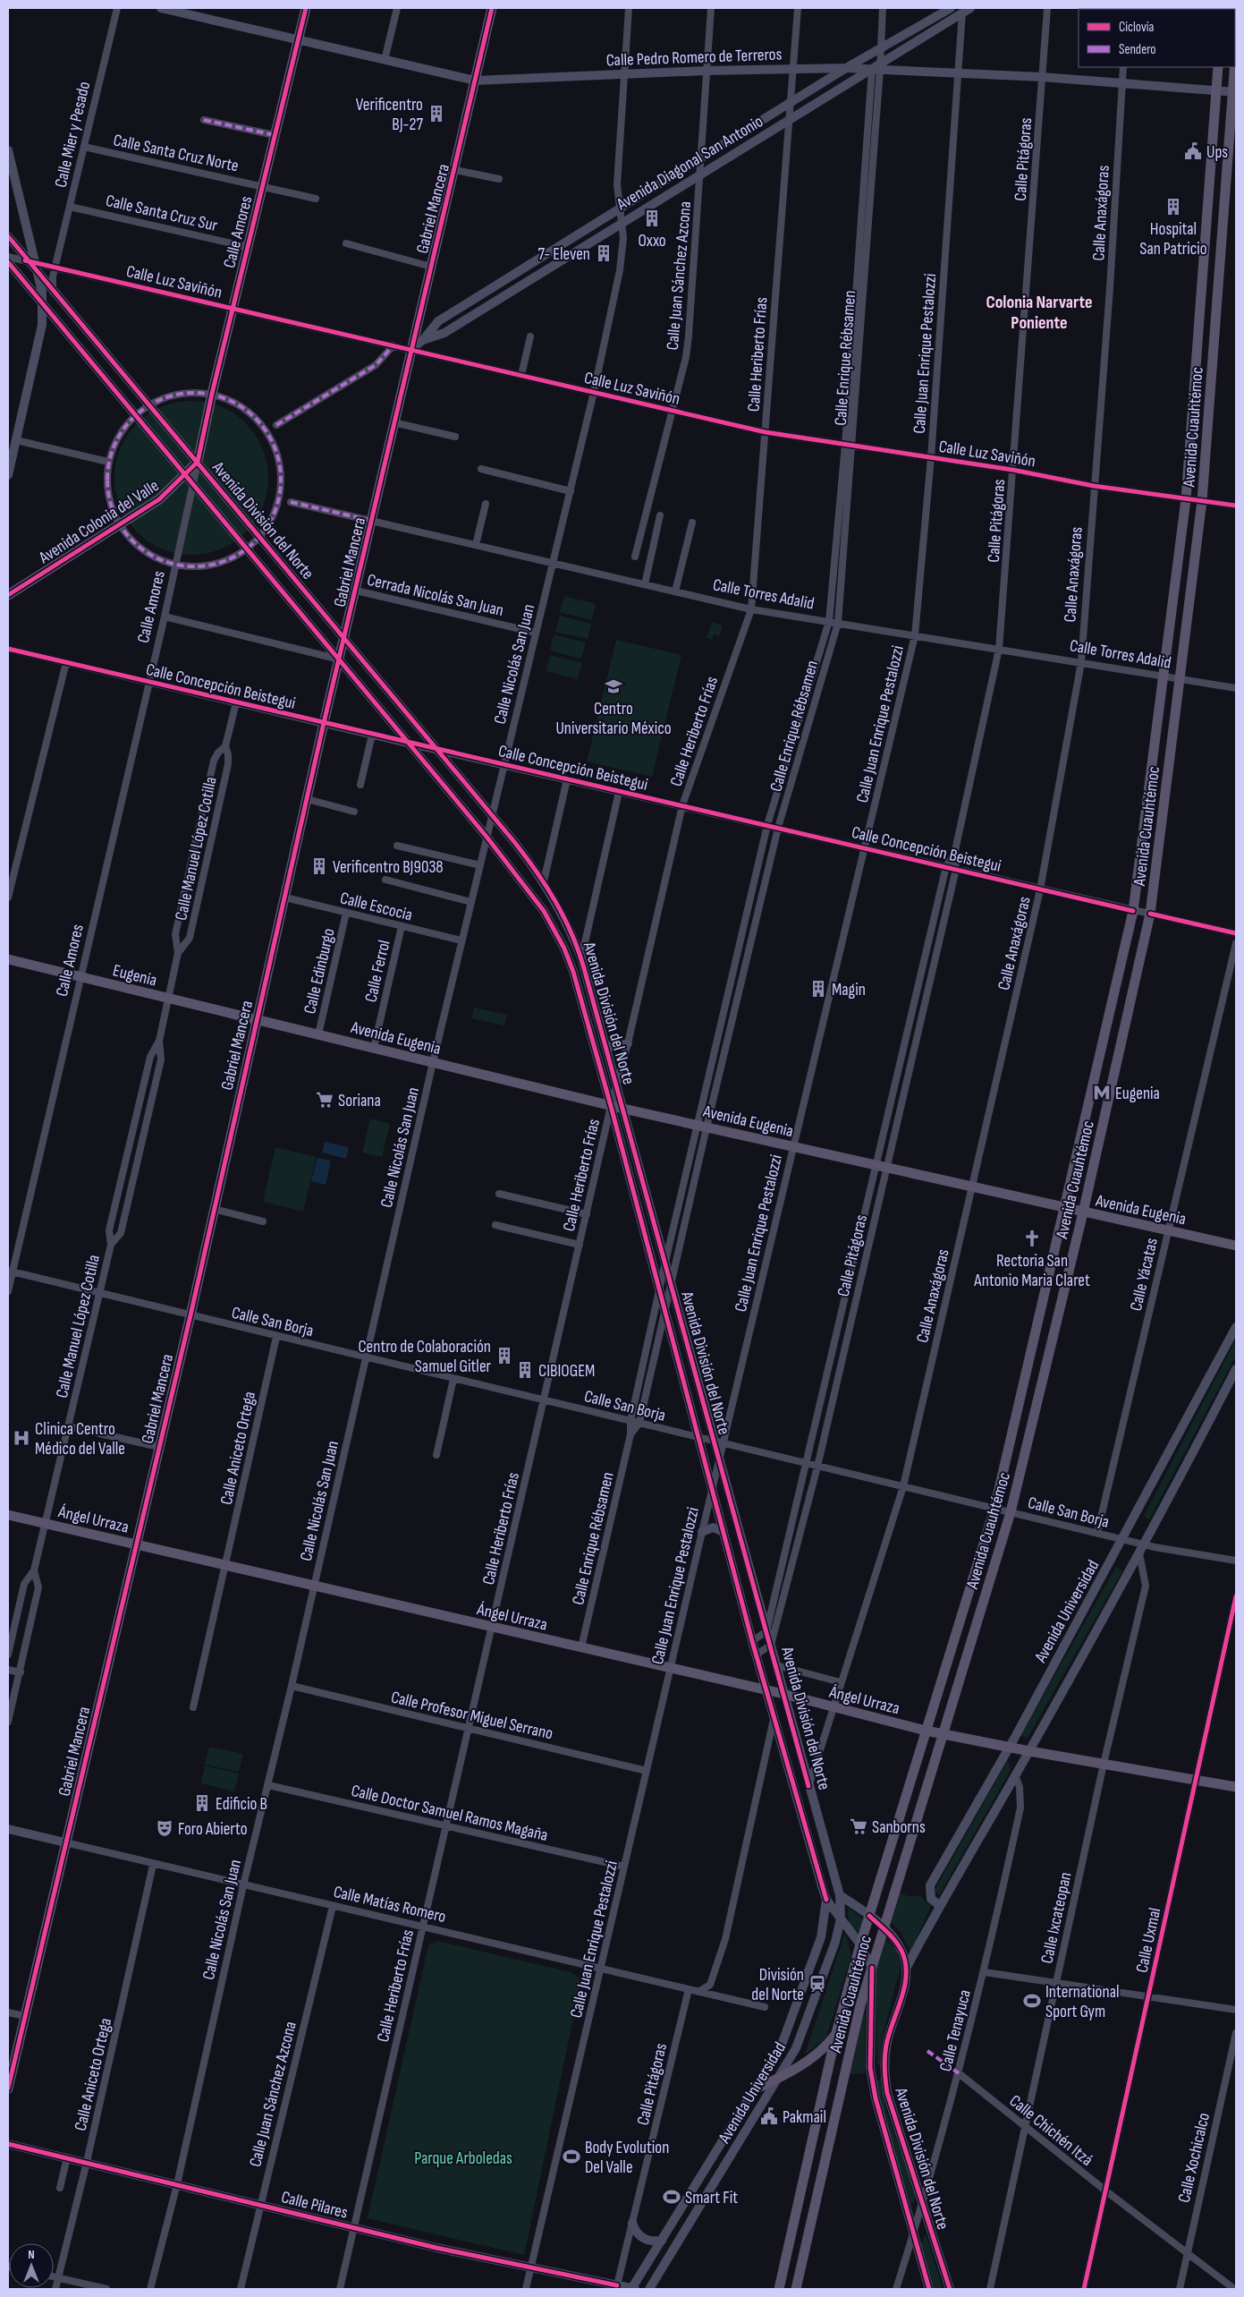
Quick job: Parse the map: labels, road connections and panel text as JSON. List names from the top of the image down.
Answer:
{
  "streets": {
    "main road": [
      "Calle Pedro Romero de Terreros",
      "Avenida Diagonal San Antonio",
      "Gabriel Mancera",
      "Calle Amores",
      "Avenida Cuauhtémoc",
      "Avenida División del Norte",
      "Avenida Colonia del Valle",
      "Eugenia",
      "Avenida Eugenia",
      "Ángel Urraza",
      "Avenida Universidad",
      "Calle Matías Romero",
      "Calle Pilares"
    ],
    "street": [
      "Calle Mier y Pesado",
      "Calle Santa Cruz Norte",
      "Calle Pitágoras",
      "Calle Santa Cruz Sur",
      "Calle Anaxágoras",
      "Calle Juan Sánchez Azcona",
      "Calle Luz Saviñón",
      "Calle Juan Enrique Pestalozzi",
      "Calle Heriberto Frías",
      "Calle Enrique Rébsamen",
      "Calle Torres Adalid",
      "Cerrada Nicolás San Juan",
      "Calle Nicolás San Juan",
      "Calle Concepción Beistegui",
      "Calle Manuel López Cotilla",
      "Calle Escocia",
      "Calle Edinburgo",
      "Calle Ferrol",
      "Calle Yácatas",
      "Calle San Borja",
      "Calle Aniceto Ortega",
      "Calle Profesor Miguel Serrano",
      "Calle Doctor Samuel Ramos Magaña",
      "Calle Ixcateopan",
      "Calle Uxmal",
      "Calle Tenayuca",
      "Calle Chichén Itzá",
      "Calle Xochicalco"
    ]
  },
  "crossings": [
    ["Calle Pedro Romero de Terreros", "Calle Pitágoras"],
    ["Calle Pedro Romero de Terreros", "Avenida Diagonal San Antonio"],
    ["Calle Pedro Romero de Terreros", "Gabriel Mancera"],
    ["Calle Pedro Romero de Terreros", "Calle Anaxágoras"],
    ["Calle Pedro Romero de Terreros", "Calle Amores"],
    ["Calle Pedro Romero de Terreros", "Calle Juan Sánchez Azcona"],
    ["Calle Pedro Romero de Terreros", "Calle Juan Enrique Pestalozzi"],
    ["Calle Pedro Romero de Terreros", "Calle Heriberto Frías"],
    ["Calle Pedro Romero de Terreros", "Calle Enrique Rébsamen"],
    ["Calle Pedro Romero de Terreros", "Avenida Cuauhtémoc"],
    ["Calle Pedro Romero de Terreros", "Calle Nicolás San Juan"],
    ["Calle Mier y Pesado", "Calle Santa Cruz Norte"],
    ["Calle Mier y Pesado", "Calle Santa Cruz Sur"],
    ["Calle Mier y Pesado", "Calle Luz Saviñón"],
    ["Calle Mier y Pesado", "Avenida División del Norte"],
    ["Calle Santa Cruz Norte", "Calle Amores"],
    ["Calle Pitágoras", "Calle Luz Saviñón"],
    ["Calle Pitágoras", "Avenida División del Norte"],
    ["Calle Pitágoras", "Calle Torres Adalid"],
    ["Calle Pitágoras", "Calle Concepción Beistegui"],
    ["Calle Pitágoras", "Avenida Eugenia"],
    ["Calle Pitágoras", "Calle San Borja"],
    ["Calle Pitágoras", "Calle Matías Romero"],
    ["Calle Pitágoras", "Calle Pilares"],
    ["Avenida Diagonal San Antonio", "Gabriel Mancera"],
    ["Avenida Diagonal San Antonio", "Calle Juan Sánchez Azcona"],
    ["Avenida Diagonal San Antonio", "Calle Luz Saviñón"],
    ["Avenida Diagonal San Antonio", "Calle Juan Enrique Pestalozzi"],
    ["Avenida Diagonal San Antonio", "Calle Heriberto Frías"],
    ["Avenida Diagonal San Antonio", "Calle Enrique Rébsamen"],
    ["Avenida Diagonal San Antonio", "Calle Nicolás San Juan"],
    ["Gabriel Mancera", "Calle Luz Saviñón"],
    ["Gabriel Mancera", "Avenida División del Norte"],
    ["Gabriel Mancera", "Calle Torres Adalid"],
    ["Gabriel Mancera", "Cerrada Nicolás San Juan"],
    ["Gabriel Mancera", "Calle Concepción Beistegui"],
    ["Gabriel Mancera", "Calle Escocia"],
    ["Gabriel Mancera", "Eugenia"],
    ["Gabriel Mancera", "Avenida Eugenia"],
    ["Gabriel Mancera", "Calle San Borja"],
    ["Gabriel Mancera", "Ángel Urraza"],
    ["Gabriel Mancera", "Calle Matías Romero"],
    ["Calle Santa Cruz Sur", "Calle Amores"],
    ["Calle Anaxágoras", "Calle Luz Saviñón"],
    ["Calle Anaxágoras", "Avenida División del Norte"],
    ["Calle Anaxágoras", "Calle Torres Adalid"],
    ["Calle Anaxágoras", "Calle Concepción Beistegui"],
    ["Calle Anaxágoras", "Avenida Eugenia"],
    ["Calle Anaxágoras", "Calle San Borja"],
    ["Calle Anaxágoras", "Ángel Urraza"],
    ["Calle Amores", "Calle Luz Saviñón"],
    ["Calle Amores", "Avenida División del Norte"],
    ["Calle Amores", "Avenida Colonia del Valle"],
    ["Calle Amores", "Calle Concepción Beistegui"],
    ["Calle Amores", "Eugenia"],
    ["Calle Amores", "Calle San Borja"],
    ["Calle Juan Sánchez Azcona", "Calle Luz Saviñón"],
    ["Calle Juan Sánchez Azcona", "Calle Matías Romero"],
    ["Calle Juan Sánchez Azcona", "Calle Pilares"],
    ["Calle Luz Saviñón", "Calle Juan Enrique Pestalozzi"],
    ["Calle Luz Saviñón", "Calle Heriberto Frías"],
    ["Calle Luz Saviñón", "Calle Enrique Rébsamen"],
    ["Calle Luz Saviñón", "Avenida Cuauhtémoc"],
    ["Calle Luz Saviñón", "Avenida División del Norte"],
    ["Calle Luz Saviñón", "Calle Nicolás San Juan"],
    ["Calle Juan Enrique Pestalozzi", "Avenida División del Norte"],
    ["Calle Juan Enrique Pestalozzi", "Calle Torres Adalid"],
    ["Calle Juan Enrique Pestalozzi", "Calle Concepción Beistegui"],
    ["Calle Juan Enrique Pestalozzi", "Avenida Eugenia"],
    ["Calle Juan Enrique Pestalozzi", "Calle San Borja"],
    ["Calle Juan Enrique Pestalozzi", "Ángel Urraza"],
    ["Calle Juan Enrique Pestalozzi", "Calle Profesor Miguel Serrano"],
    ["Calle Juan Enrique Pestalozzi", "Calle Doctor Samuel Ramos Magaña"],
    ["Calle Juan Enrique Pestalozzi", "Calle Matías Romero"],
    ["Calle Juan Enrique Pestalozzi", "Calle Pilares"],
    ["Calle Heriberto Frías", "Avenida División del Norte"],
    ["Calle Heriberto Frías", "Calle Torres Adalid"],
    ["Calle Heriberto Frías", "Calle Concepción Beistegui"],
    ["Calle Heriberto Frías", "Avenida Eugenia"],
    ["Calle Heriberto Frías", "Calle San Borja"],
    ["Calle Heriberto Frías", "Ángel Urraza"],
    ["Calle Heriberto Frías", "Calle Profesor Miguel Serrano"],
    ["Calle Heriberto Frías", "Calle Doctor Samuel Ramos Magaña"],
    ["Calle Heriberto Frías", "Calle Matías Romero"],
    ["Calle Heriberto Frías", "Calle Pilares"],
    ["Calle Enrique Rébsamen", "Avenida División del Norte"],
    ["Calle Enrique Rébsamen", "Calle Torres Adalid"],
    ["Calle Enrique Rébsamen", "Calle Concepción Beistegui"],
    ["Calle Enrique Rébsamen", "Avenida Eugenia"],
    ["Calle Enrique Rébsamen", "Calle San Borja"],
    ["Calle Enrique Rébsamen", "Ángel Urraza"],
    ["Avenida Cuauhtémoc", "Avenida División del Norte"],
    ["Avenida Cuauhtémoc", "Calle Torres Adalid"],
    ["Avenida Cuauhtémoc", "Calle Concepción Beistegui"],
    ["Avenida Cuauhtémoc", "Avenida Eugenia"],
    ["Avenida Cuauhtémoc", "Calle San Borja"],
    ["Avenida Cuauhtémoc", "Ángel Urraza"],
    ["Avenida División del Norte", "Avenida Colonia del Valle"],
    ["Avenida División del Norte", "Calle Nicolás San Juan"],
    ["Avenida División del Norte", "Calle Concepción Beistegui"],
    ["Avenida División del Norte", "Avenida Eugenia"],
    ["Avenida División del Norte", "Calle San Borja"],
    ["Avenida División del Norte", "Ángel Urraza"],
    ["Avenida División del Norte", "Avenida Universidad"],
    ["Avenida División del Norte", "Calle Tenayuca"],
    ["Calle Torres Adalid", "Calle Nicolás San Juan"],
    ["Cerrada Nicolás San Juan", "Calle Nicolás San Juan"],
    ["Calle Nicolás San Juan", "Calle Concepción Beistegui"],
    ["Calle Nicolás San Juan", "Calle Escocia"],
    ["Calle Nicolás San Juan", "Avenida Eugenia"],
    ["Calle Nicolás San Juan", "Calle San Borja"],
    ["Calle Nicolás San Juan", "Ángel Urraza"],
    ["Calle Nicolás San Juan", "Calle Profesor Miguel Serrano"],
    ["Calle Nicolás San Juan", "Calle Doctor Samuel Ramos Magaña"],
    ["Calle Nicolás San Juan", "Calle Matías Romero"],
    ["Calle Nicolás San Juan", "Calle Pilares"],
    ["Calle Concepción Beistegui", "Calle Manuel López Cotilla"],
    ["Calle Manuel López Cotilla", "Eugenia"],
    ["Calle Manuel López Cotilla", "Calle San Borja"],
    ["Calle Manuel López Cotilla", "Ángel Urraza"],
    ["Calle Escocia", "Calle Edinburgo"],
    ["Calle Escocia", "Calle Ferrol"],
    ["Calle Edinburgo", "Avenida Eugenia"],
    ["Calle Ferrol", "Avenida Eugenia"],
    ["Eugenia", "Avenida Eugenia"],
    ["Avenida Eugenia", "Calle Yácatas"],
    ["Calle Yácatas", "Calle San Borja"],
    ["Calle San Borja", "Calle Aniceto Ortega"],
    ["Calle San Borja", "Avenida Universidad"],
    ["Calle Aniceto Ortega", "Ángel Urraza"],
    ["Calle Aniceto Ortega", "Calle Matías Romero"],
    ["Calle Aniceto Ortega", "Calle Pilares"],
    ["Ángel Urraza", "Avenida Universidad"],
    ["Avenida Universidad", "Calle Pilares"],
    ["Calle Ixcateopan", "Calle Chichén Itzá"],
    ["Calle Uxmal", "Calle Chichén Itzá"],
    ["Calle Tenayuca", "Calle Chichén Itzá"],
    ["Calle Chichén Itzá", "Calle Xochicalco"]
  ],
  "districts": ["Colonia Narvarte Poniente"],
  "parks": ["Parque Arboledas"],
  "places": {
    "building": [
      "Verificentro BJ-27",
      "Hospital San Patricio",
      "Oxxo",
      "7- Eleven",
      "Verificentro BJ9038",
      "Magin",
      "Centro de Colaboración Samuel Gitler",
      "CIBIOGEM",
      "Edificio B"
    ],
    "public building": ["Ups", "Pakmail"],
    "school or university": ["Centro Universitario México"],
    "metro station": ["Eugenia"],
    "supermarket": ["Soriana", "Sanborns"],
    "church": ["Rectoria San Antonio Maria Claret"],
    "hospital": ["Clinica Centro Médico del Valle"],
    "theatre": ["Foro Abierto"],
    "station": ["División del Norte"],
    "sports": ["International Sport Gym", "Body Evolution Del Valle", "Smart Fit"]
  },
  "legend": ["Ciclovía", "Sendero"],
  "north": "top"
}
